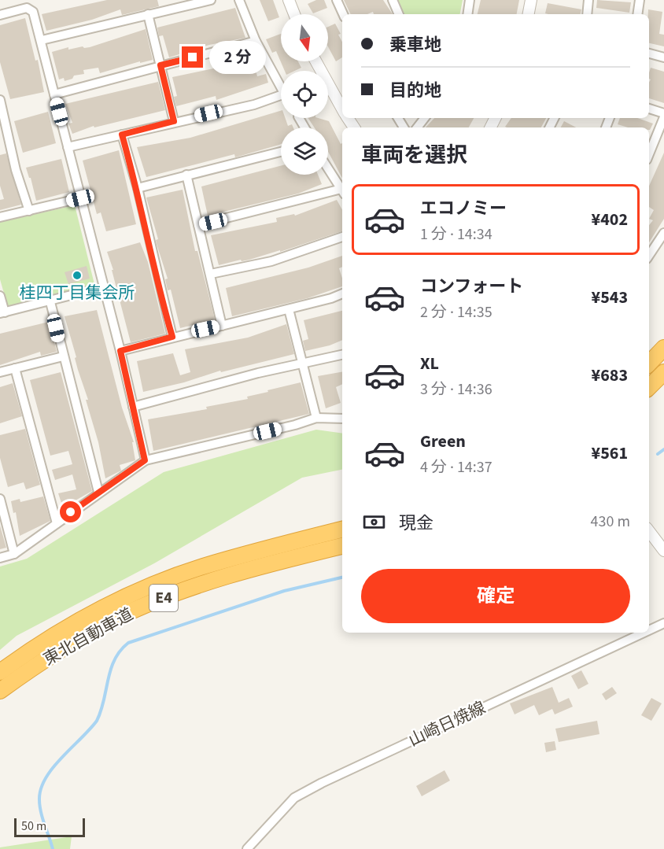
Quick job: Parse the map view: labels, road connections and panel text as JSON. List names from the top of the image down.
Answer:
{
  "streets": {
    "highway": ["E4", "東北自動車道"],
    "street": ["山崎日焼線"]
  },
  "places": ["桂四丁目集会所"],
  "scale_bar": "50 m",
  "north": "bottom",
  "page": {
    "banner": ["乗車地", "目的地"],
    "bubble": "2 分",
    "heading": "車両を選択",
    "list": [
      {
        "name": "エコノミー",
        "note": "1 分 · 14:34",
        "value": "¥402"
      },
      {
        "name": "コンフォート",
        "note": "2 分 · 14:35",
        "value": "¥543"
      },
      {
        "name": "XL",
        "note": "3 分 · 14:36",
        "value": "¥683"
      },
      {
        "name": "Green",
        "note": "4 分 · 14:37",
        "value": "¥561"
      }
    ],
    "pay": ["現金", "430 m"],
    "buttons": "確定",
    "scale": "50 m"
  }
}
